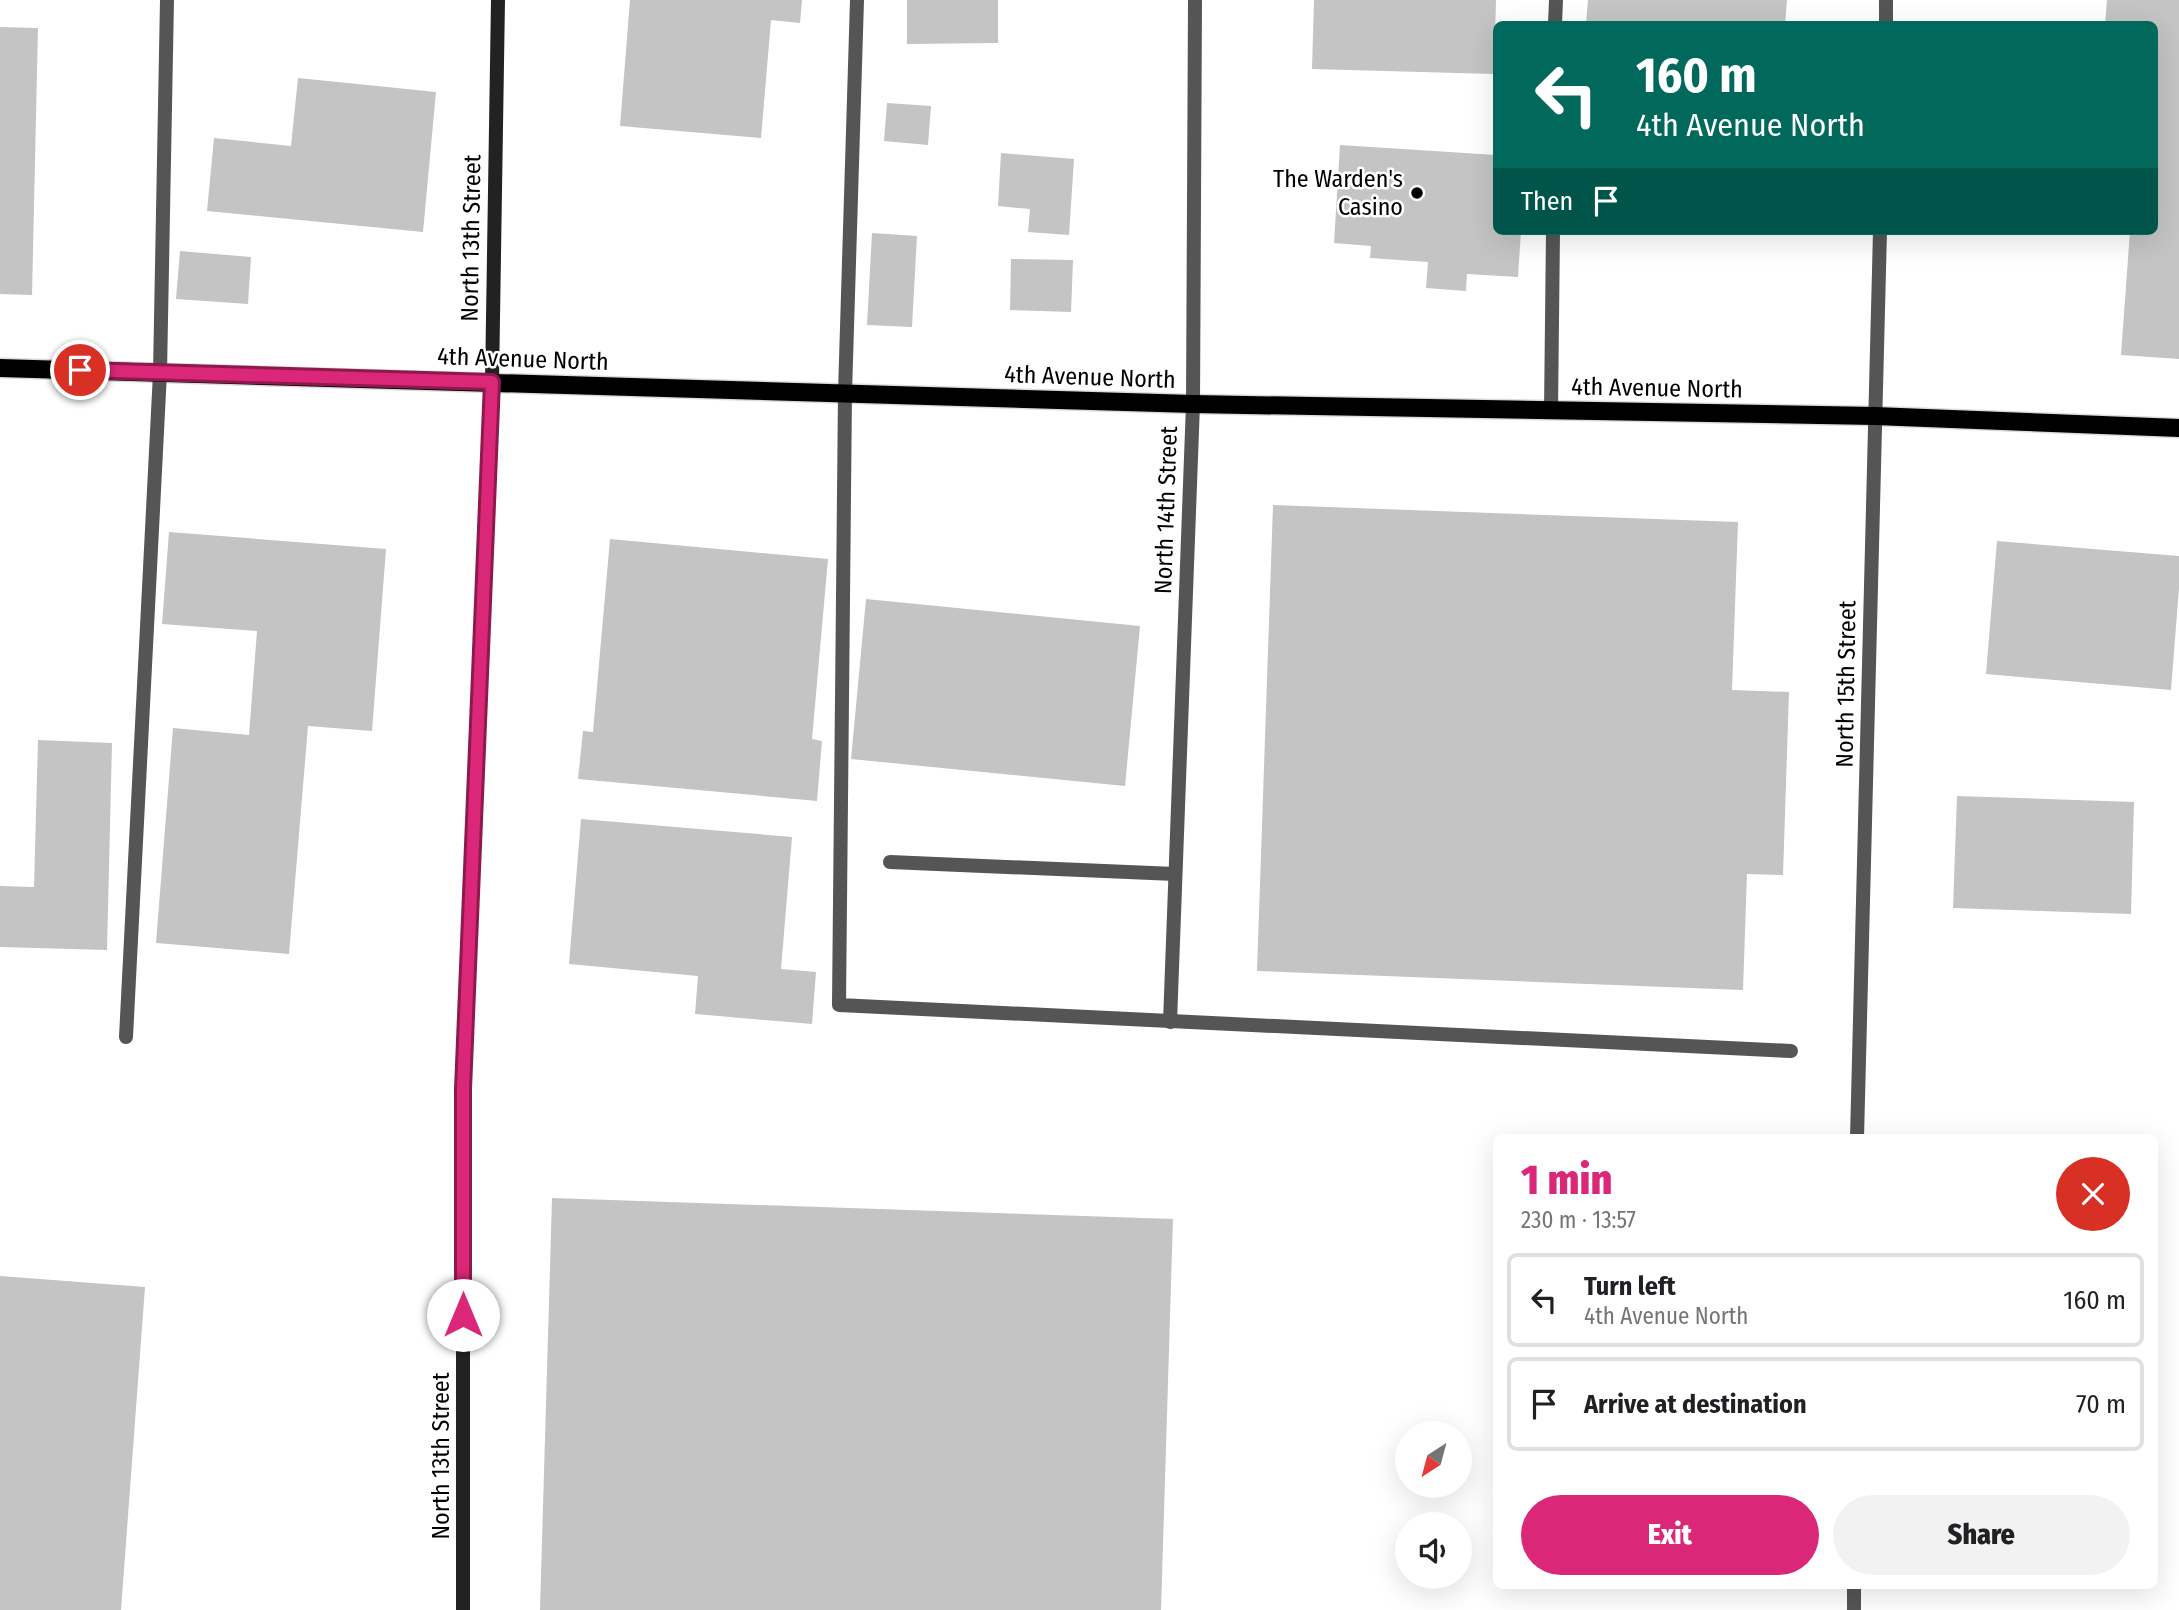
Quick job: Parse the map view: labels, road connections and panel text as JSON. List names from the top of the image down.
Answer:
{
  "streets": {
    "main road": ["4th Avenue North"],
    "street": ["North 13th Street", "North 14th Street", "North 15th Street"]
  },
  "crossings": [
    ["North 13th Street", "4th Avenue North"],
    ["4th Avenue North", "North 14th Street"],
    ["4th Avenue North", "North 15th Street"]
  ],
  "places": ["The Warden's Casino"],
  "north": "bottom left",
  "page": {
    "turn": ["160 m", "4th Avenue North"],
    "then": "Then",
    "heading": ["1 min", "230 m · 13:57"],
    "list": [
      {
        "name": "Turn left",
        "note": "4th Avenue North",
        "value": "160 m"
      },
      {
        "name": "Arrive at destination",
        "value": "70 m"
      }
    ],
    "buttons": ["Exit", "Share"]
  }
}
